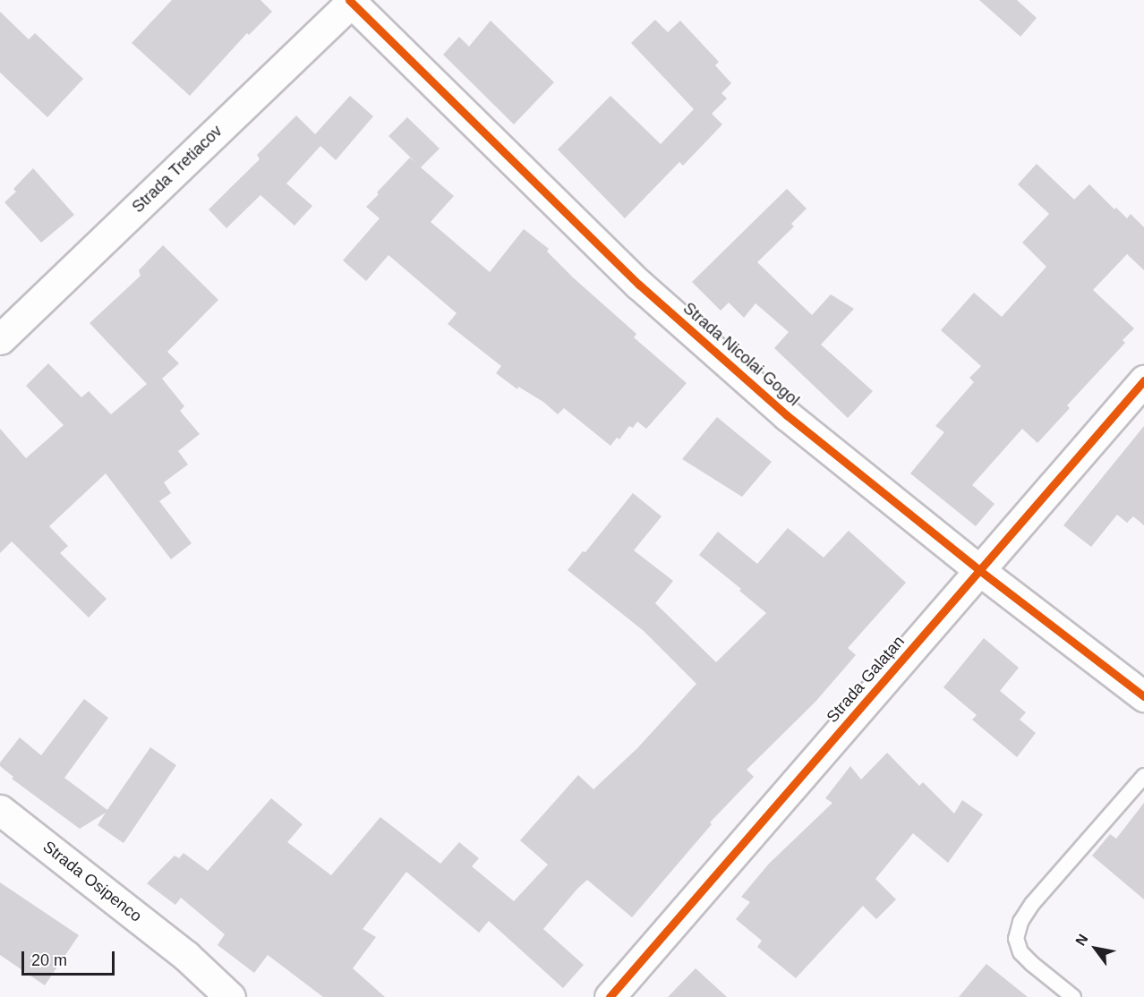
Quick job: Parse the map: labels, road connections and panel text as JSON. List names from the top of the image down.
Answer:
{
  "streets": {
    "street": [
      "Strada Tretiacov",
      "Strada Nicolai Gogol",
      "Strada Galațan",
      "Strada Osipenco"
    ]
  },
  "crossings": [
    ["Strada Tretiacov", "Strada Nicolai Gogol"],
    ["Strada Nicolai Gogol", "Strada Galațan"]
  ],
  "scale_bar": "20 m",
  "north": "top left"
}
